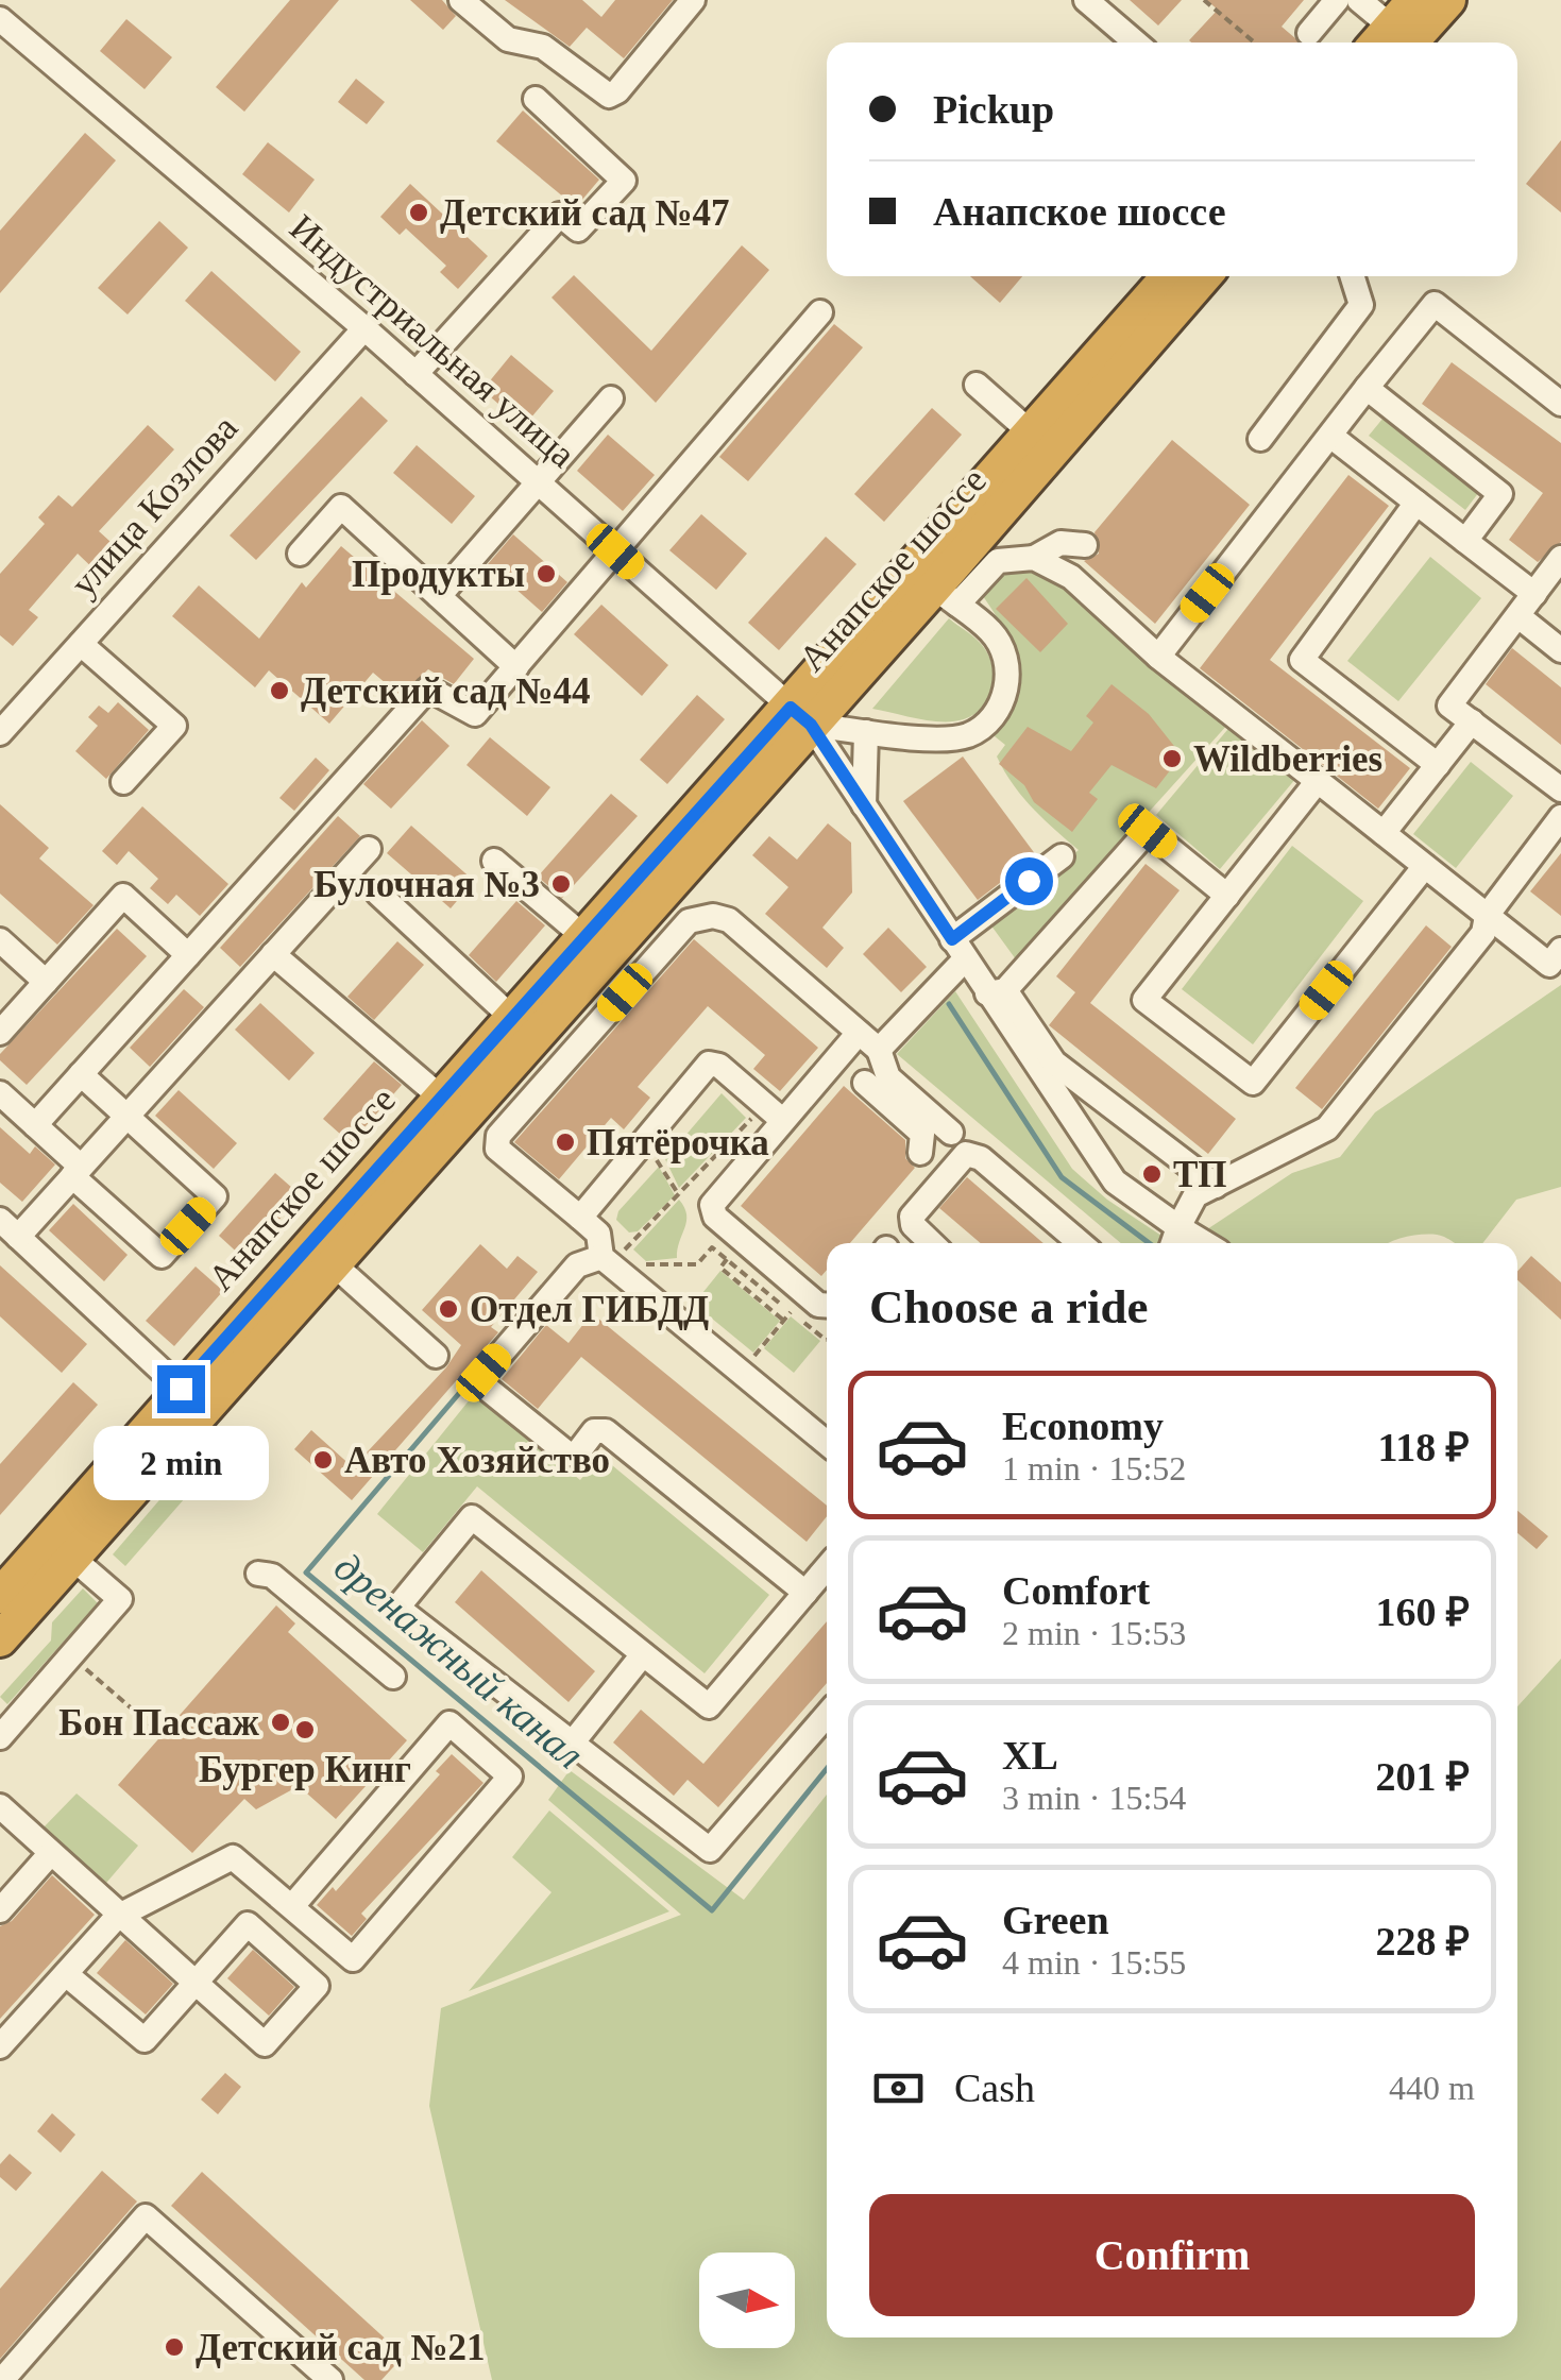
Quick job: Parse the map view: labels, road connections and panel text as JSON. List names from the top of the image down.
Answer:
{
  "streets": {
    "highway": ["Анапское шоссе"],
    "street": ["Индустриальная улица", "улица Козлова"]
  },
  "crossings": [
    ["Индустриальная улица", "улица Козлова"],
    ["Индустриальная улица", "Анапское шоссе"]
  ],
  "water": ["дренажный канал"],
  "places": [
    "Детский сад №47",
    "Продукты",
    "Детский сад №44",
    "Wildberries",
    "Булочная №3",
    "Пятёрочка",
    "ТП",
    "Отдел ГИБДД",
    "Авто Хозяйство",
    "Бон Пассаж",
    "Бургер Кинг",
    "Детский сад №21"
  ],
  "north": "right",
  "page": {
    "banner": ["Pickup", "Анапское шоссе"],
    "heading": "Choose a ride",
    "list": [
      {
        "name": "Economy",
        "note": "1 min · 15:52",
        "value": "118 ₽"
      },
      {
        "name": "Comfort",
        "note": "2 min · 15:53",
        "value": "160 ₽"
      },
      {
        "name": "XL",
        "note": "3 min · 15:54",
        "value": "201 ₽"
      },
      {
        "name": "Green",
        "note": "4 min · 15:55",
        "value": "228 ₽"
      }
    ],
    "bubble": "2 min",
    "pay": ["Cash", "440 m"],
    "buttons": "Confirm"
  }
}
